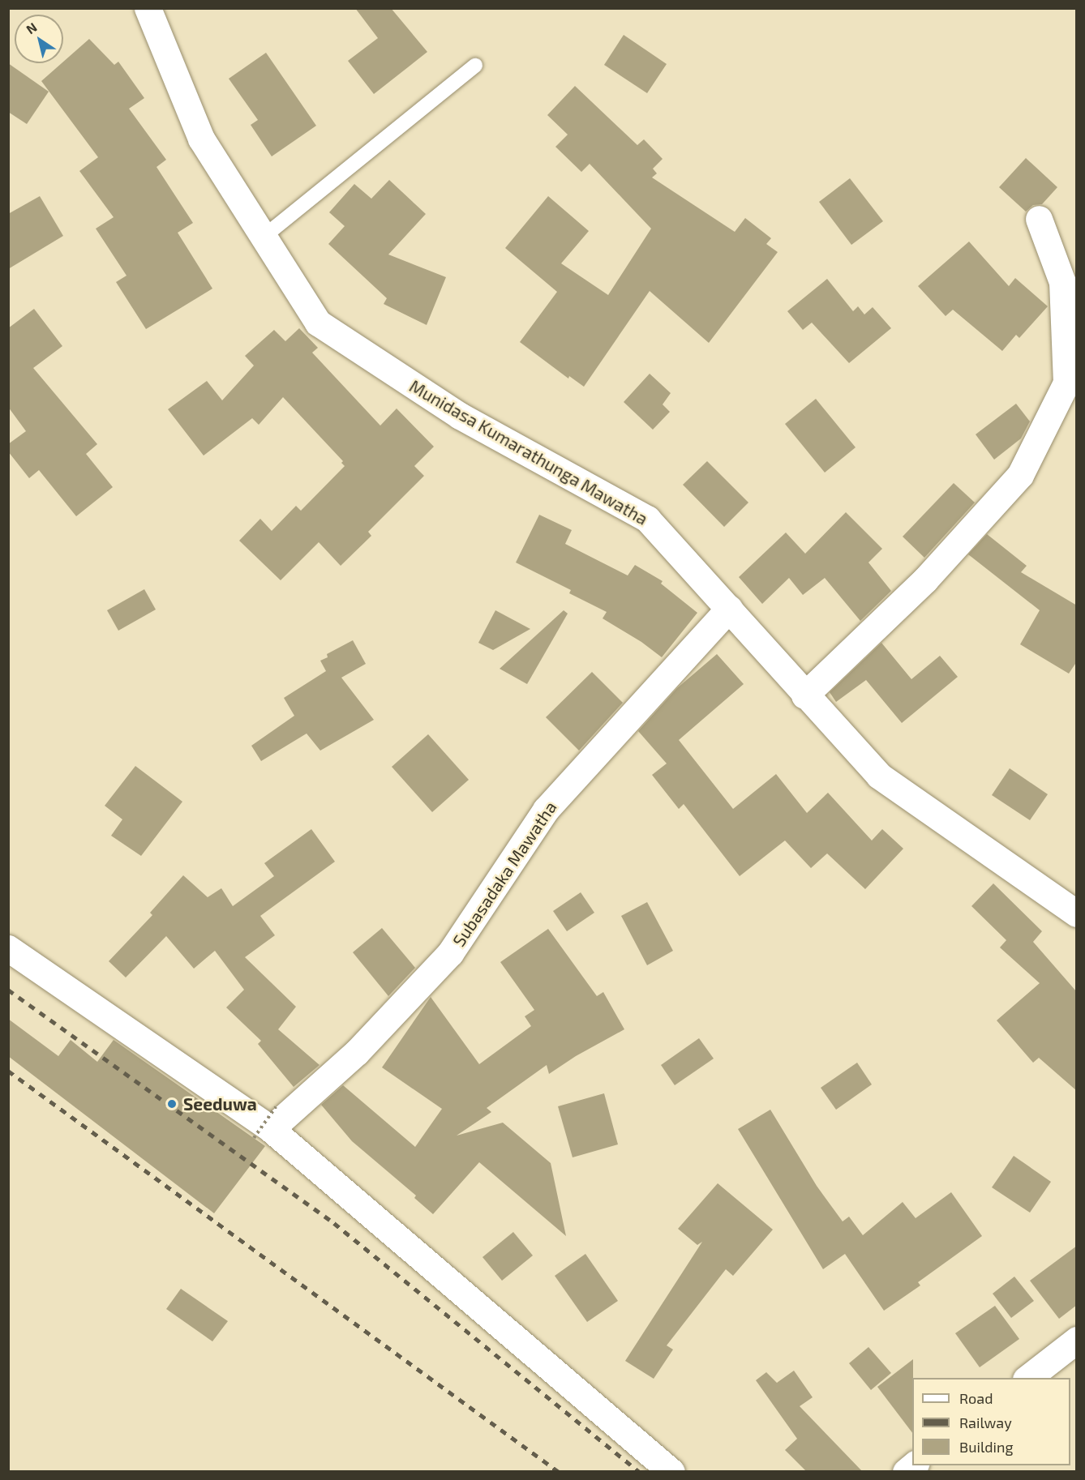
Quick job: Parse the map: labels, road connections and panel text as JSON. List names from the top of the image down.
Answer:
{
  "streets": {
    "street": ["Munidasa Kumarathunga Mawatha", "Subasadaka Mawatha"]
  },
  "crossings": [
    ["Munidasa Kumarathunga Mawatha", "Subasadaka Mawatha"]
  ],
  "places": ["Seeduwa"],
  "legend": ["Road", "Railway", "Building"],
  "north": "top left"
}
